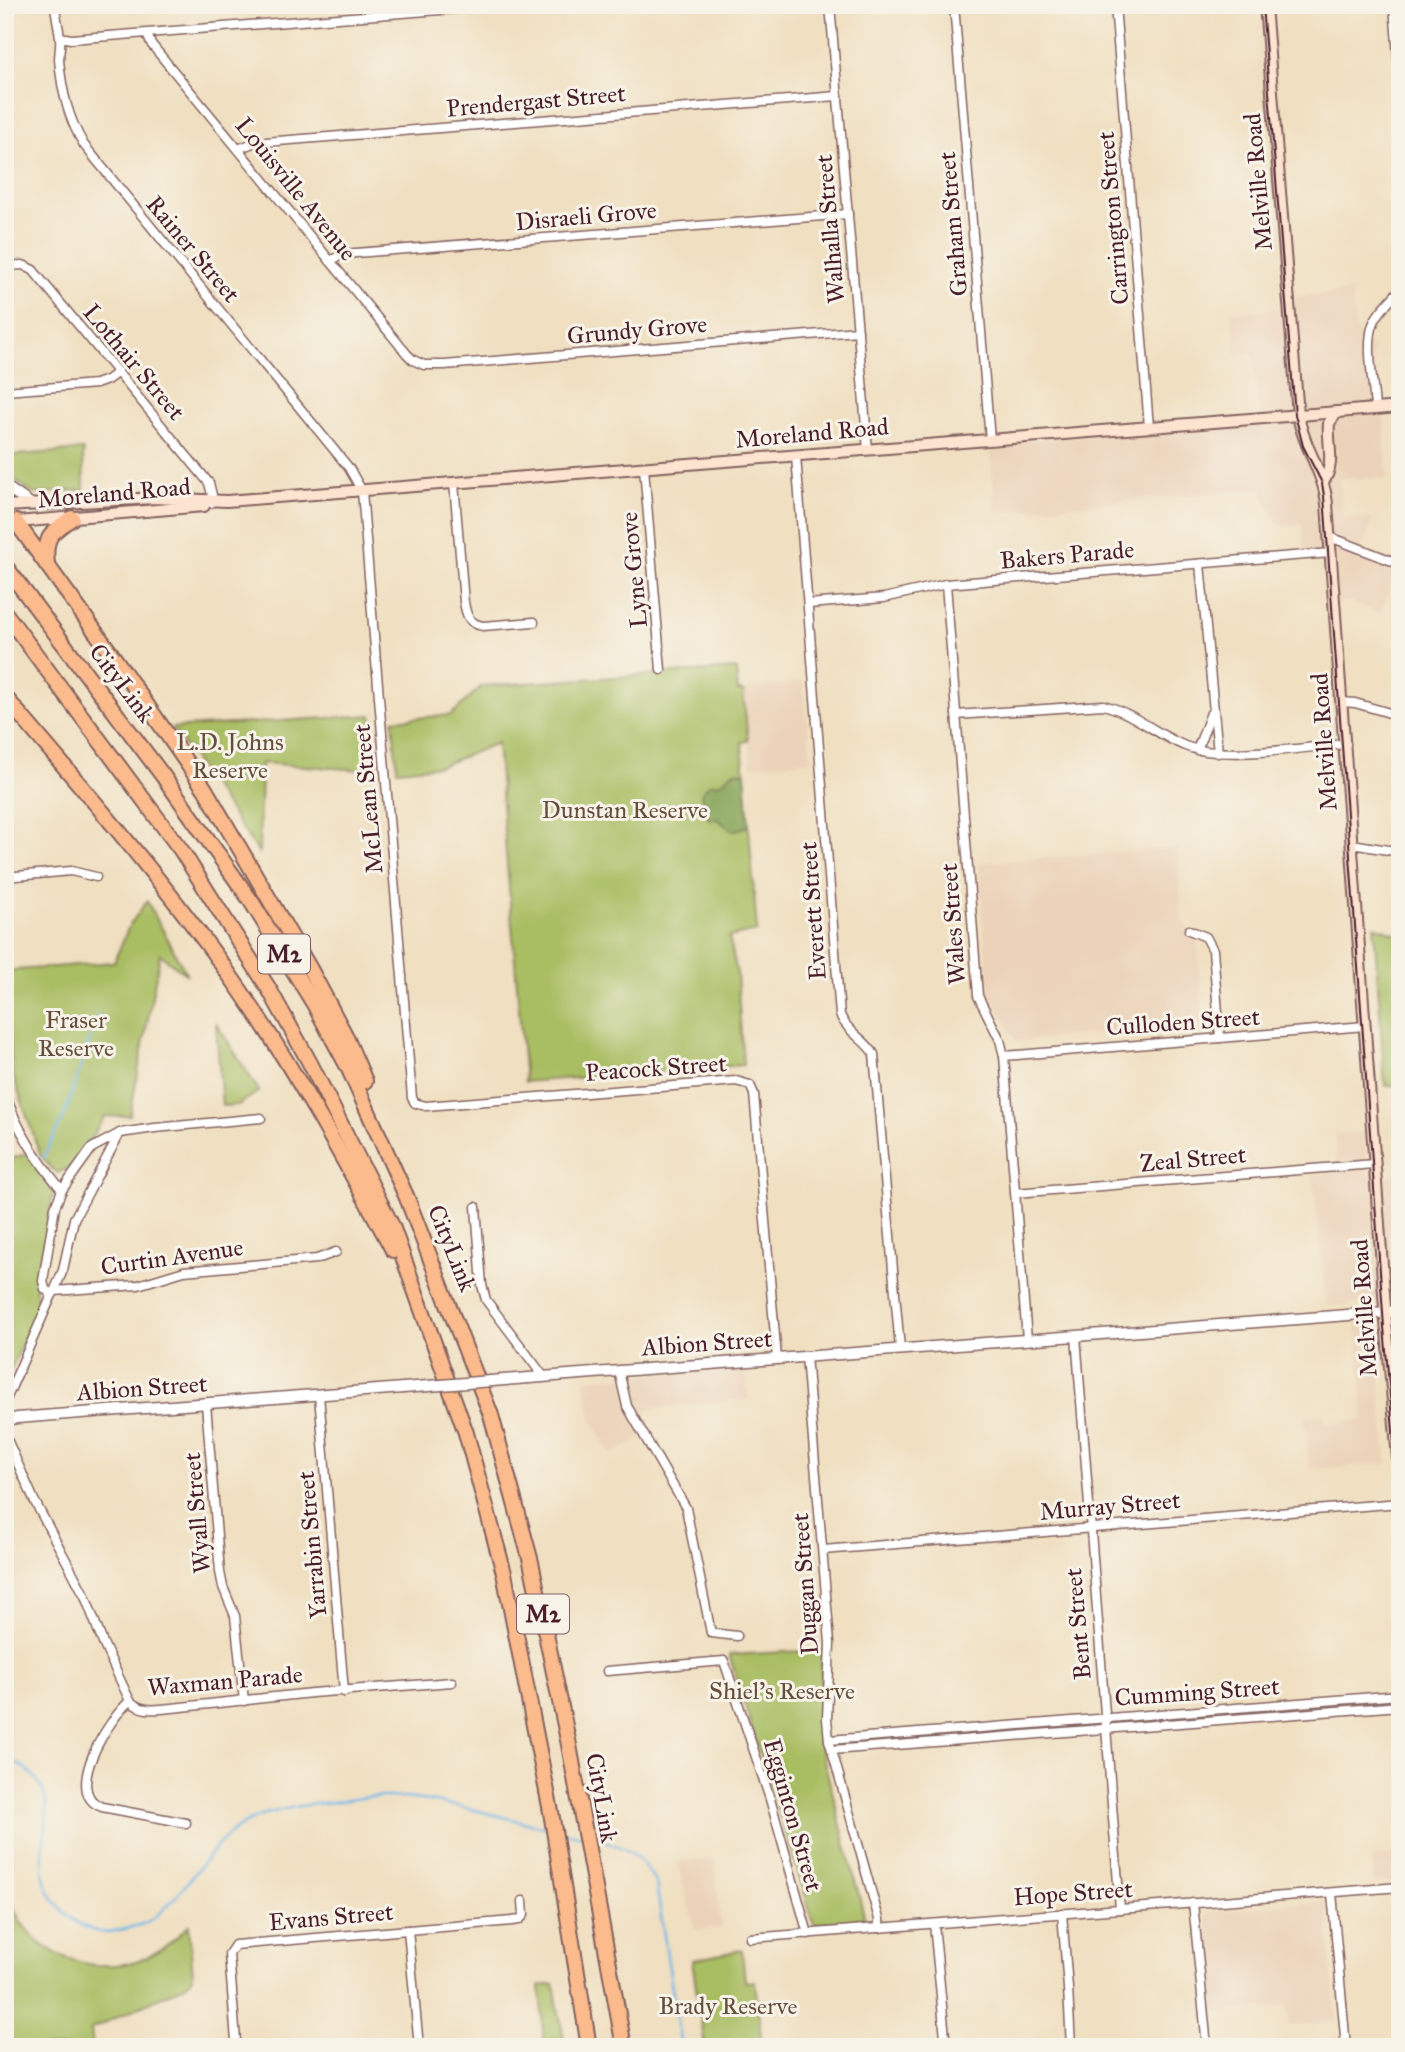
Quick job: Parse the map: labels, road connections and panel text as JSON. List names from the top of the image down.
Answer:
{
  "streets": {
    "highway": ["CityLink", "M2"],
    "main road": ["Melville Road", "Moreland Road"],
    "street": [
      "Prendergast Street",
      "Louisville Avenue",
      "Disraeli Grove",
      "Carrington Street",
      "Graham Street",
      "Walhalla Street",
      "Rainer Street",
      "Grundy Grove",
      "Lothair Street",
      "Bakers Parade",
      "Lyne Grove",
      "McLean Street",
      "Everett Street",
      "Wales Street",
      "Culloden Street",
      "Peacock Street",
      "Zeal Street",
      "Curtin Avenue",
      "Albion Street",
      "Murray Street",
      "Wyall Street",
      "Yarrabin Street",
      "Duggan Street",
      "Bent Street",
      "Waxman Parade",
      "Cumming Street",
      "Egginton Street",
      "Hope Street",
      "Evans Street"
    ]
  },
  "crossings": [
    ["Prendergast Street", "Louisville Avenue"],
    ["Prendergast Street", "Walhalla Street"],
    ["Melville Road", "Moreland Road"],
    ["Melville Road", "Bakers Parade"],
    ["Melville Road", "Culloden Street"],
    ["Melville Road", "Zeal Street"],
    ["Melville Road", "Albion Street"],
    ["Louisville Avenue", "Disraeli Grove"],
    ["Louisville Avenue", "Grundy Grove"],
    ["Disraeli Grove", "Walhalla Street"],
    ["Carrington Street", "Moreland Road"],
    ["Graham Street", "Moreland Road"],
    ["Walhalla Street", "Grundy Grove"],
    ["Walhalla Street", "Moreland Road"],
    ["Rainer Street", "Moreland Road"],
    ["Rainer Street", "McLean Street"],
    ["Lothair Street", "Moreland Road"],
    ["Moreland Road", "Lyne Grove"],
    ["Moreland Road", "McLean Street"],
    ["Moreland Road", "Everett Street"],
    ["Bakers Parade", "Everett Street"],
    ["Bakers Parade", "Wales Street"],
    ["McLean Street", "Peacock Street"],
    ["Everett Street", "Albion Street"],
    ["Wales Street", "Culloden Street"],
    ["Wales Street", "Zeal Street"],
    ["Wales Street", "Albion Street"],
    ["Peacock Street", "Albion Street"],
    ["Albion Street", "Wyall Street"],
    ["Albion Street", "Yarrabin Street"],
    ["Albion Street", "Duggan Street"],
    ["Albion Street", "Bent Street"],
    ["Murray Street", "Duggan Street"],
    ["Murray Street", "Bent Street"],
    ["Wyall Street", "Waxman Parade"],
    ["Yarrabin Street", "Waxman Parade"],
    ["Duggan Street", "Cumming Street"],
    ["Duggan Street", "Hope Street"],
    ["Bent Street", "Cumming Street"],
    ["Bent Street", "Hope Street"],
    ["Egginton Street", "Hope Street"]
  ],
  "parks": [
    "L.D. Johns Reserve",
    "Dunstan Reserve",
    "Fraser Reserve",
    "Shiel's Reserve",
    "Brady Reserve"
  ]
}
